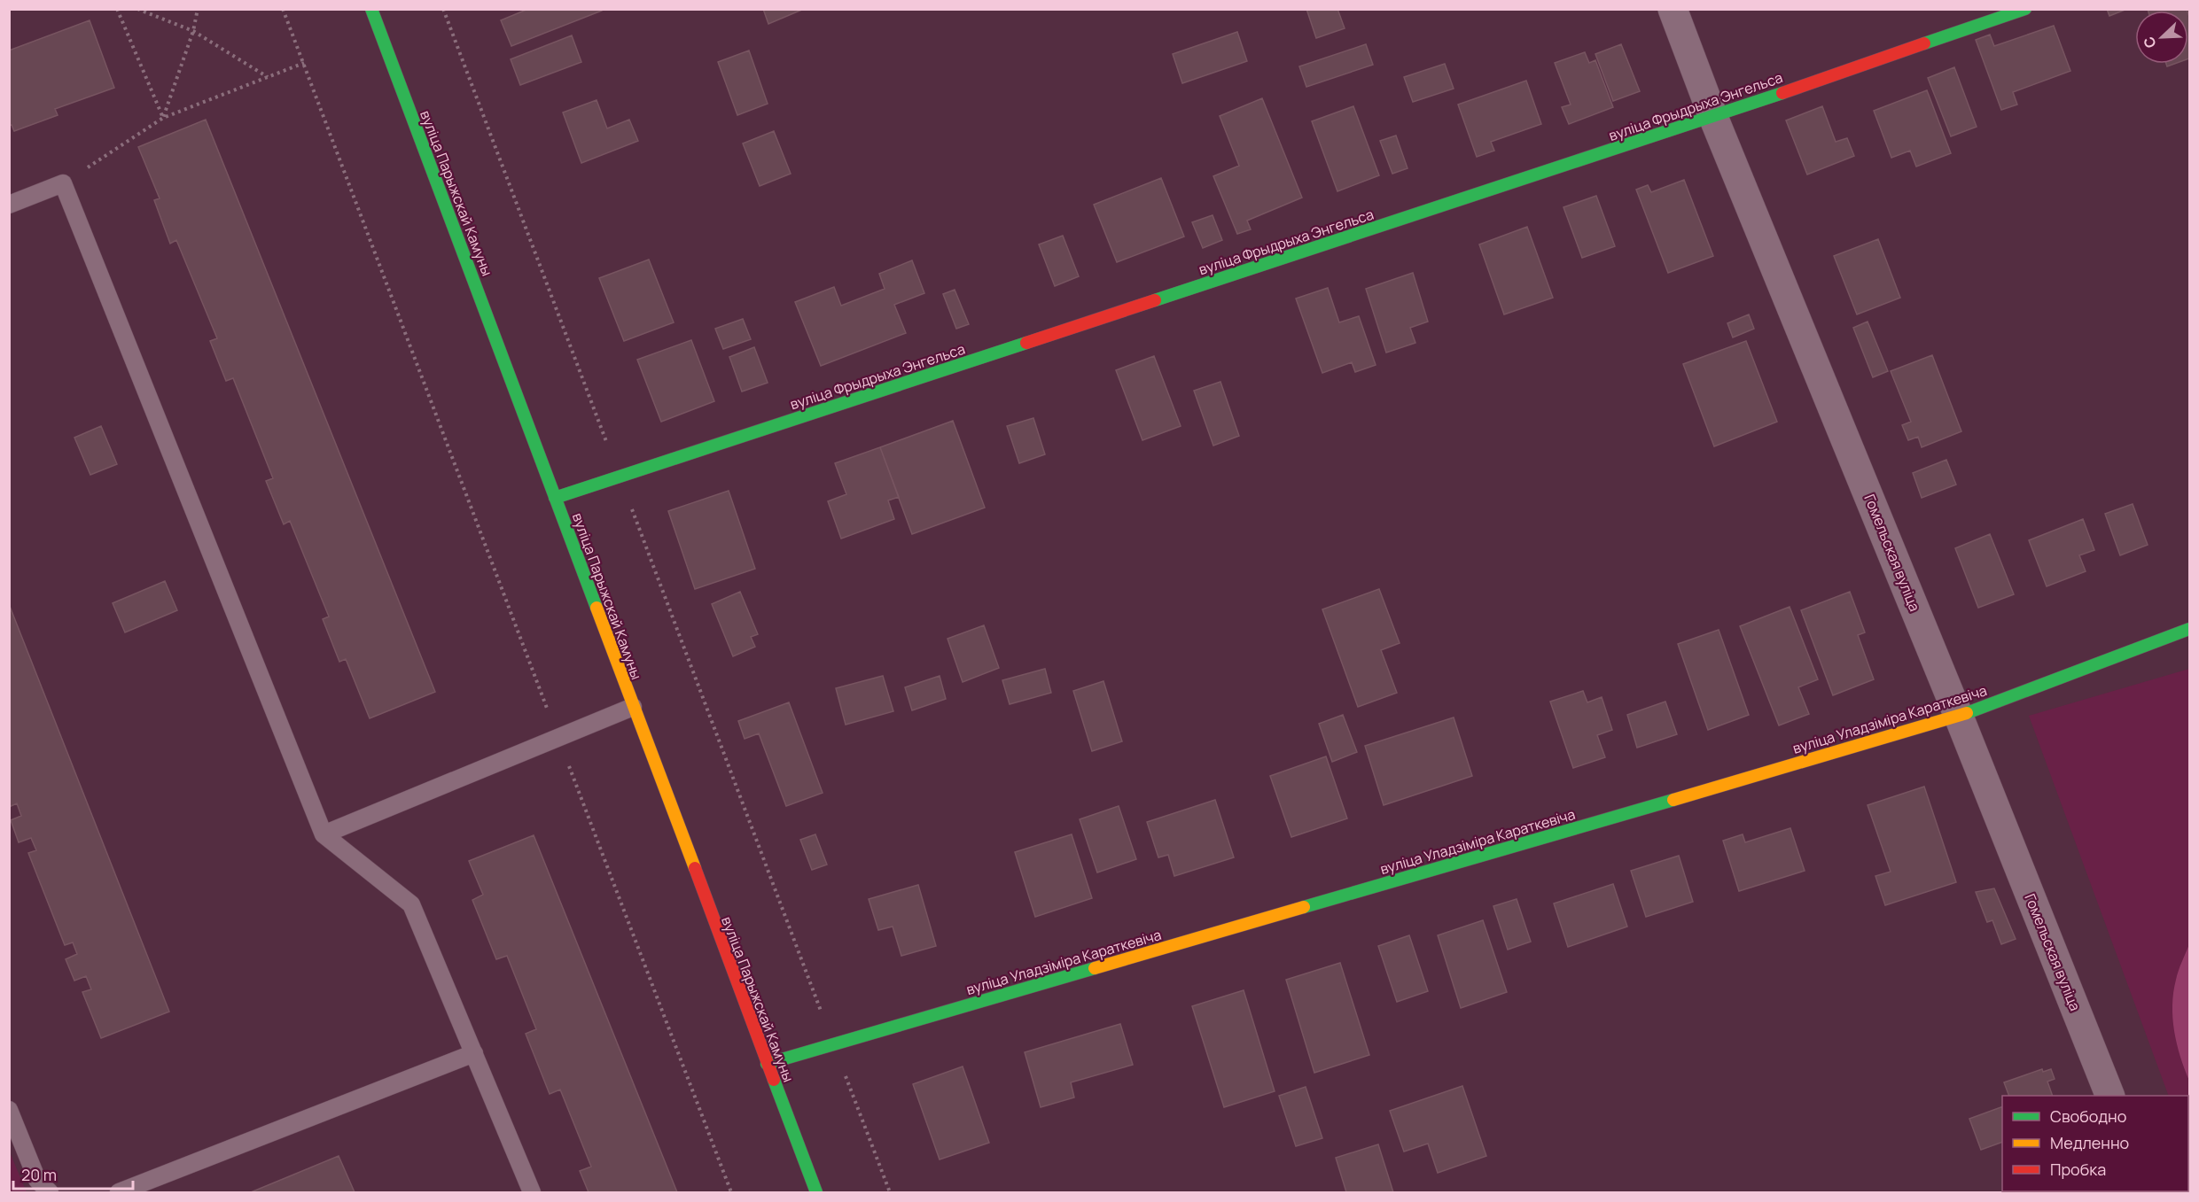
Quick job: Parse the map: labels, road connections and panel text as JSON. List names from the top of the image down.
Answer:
{
  "streets": {
    "street": [
      "вуліца Фрыдрыха Энгельса",
      "вуліца Парыжскай Камуны",
      "Гомельская вуліца",
      "вуліца Уладзіміра Караткевіча"
    ]
  },
  "crossings": [
    ["вуліца Фрыдрыха Энгельса", "вуліца Парыжскай Камуны"],
    ["вуліца Фрыдрыха Энгельса", "Гомельская вуліца"],
    ["вуліца Парыжскай Камуны", "вуліца Уладзіміра Караткевіча"],
    ["Гомельская вуліца", "вуліца Уладзіміра Караткевіча"]
  ],
  "legend": ["Свободно", "Медленно", "Пробка"],
  "scale_bar": "20 m",
  "north": "bottom left"
}
